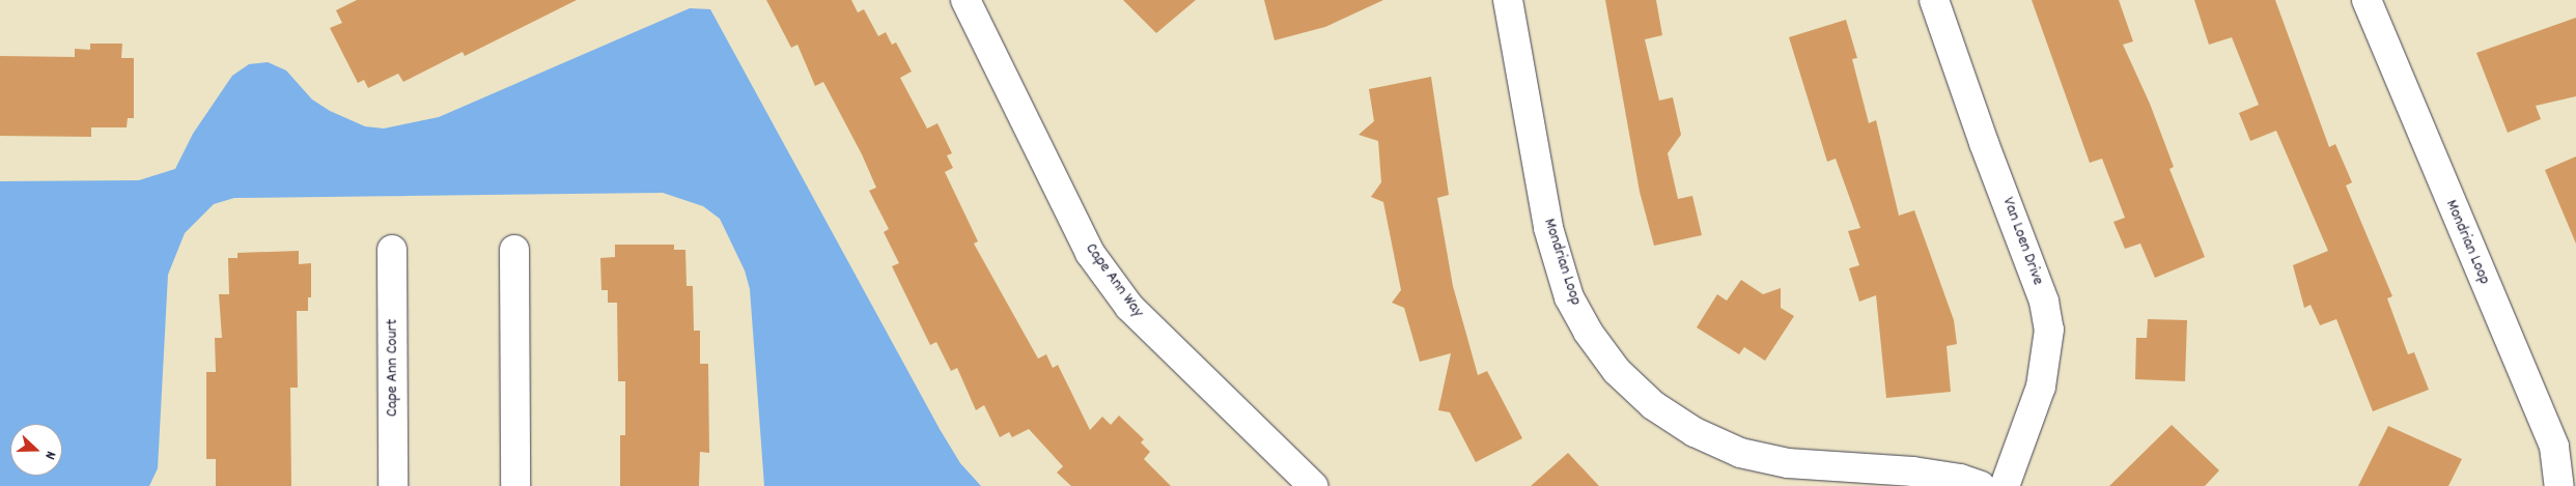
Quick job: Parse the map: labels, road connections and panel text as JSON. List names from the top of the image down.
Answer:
{
  "streets": {
    "street": [
      "Van Loen Drive",
      "Mondrian Loop",
      "Cape Ann Way",
      "Cape Ann Court"
    ]
  },
  "north": "right"
}
